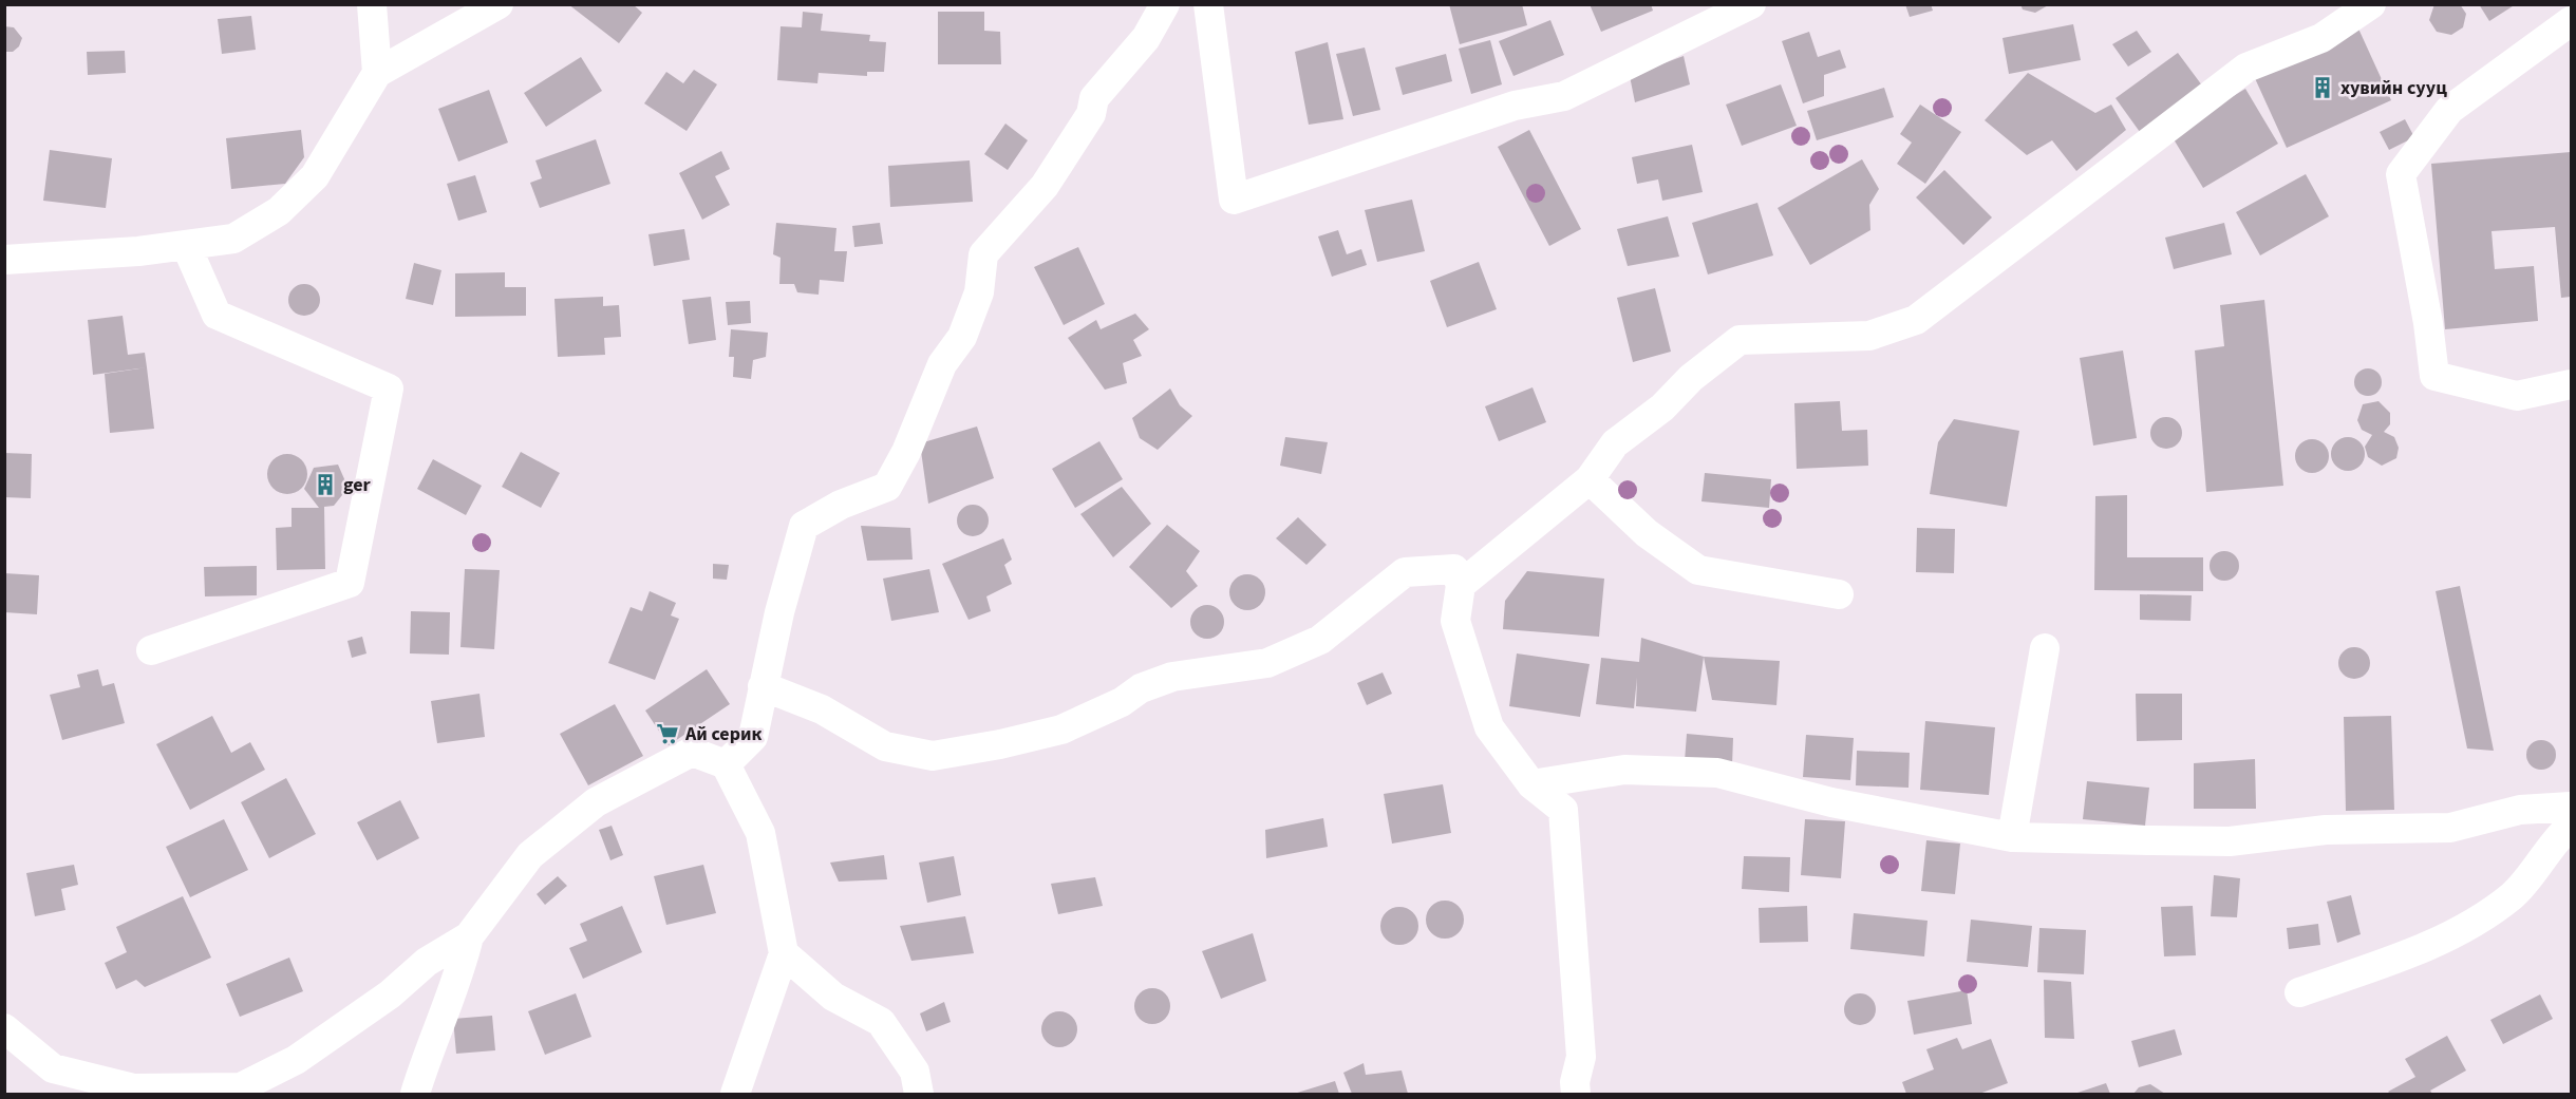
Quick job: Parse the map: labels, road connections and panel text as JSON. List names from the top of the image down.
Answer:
{
  "places": {
    "building": ["хувийн сууц", "ger"],
    "supermarket": ["Ай серик"]
  }
}
